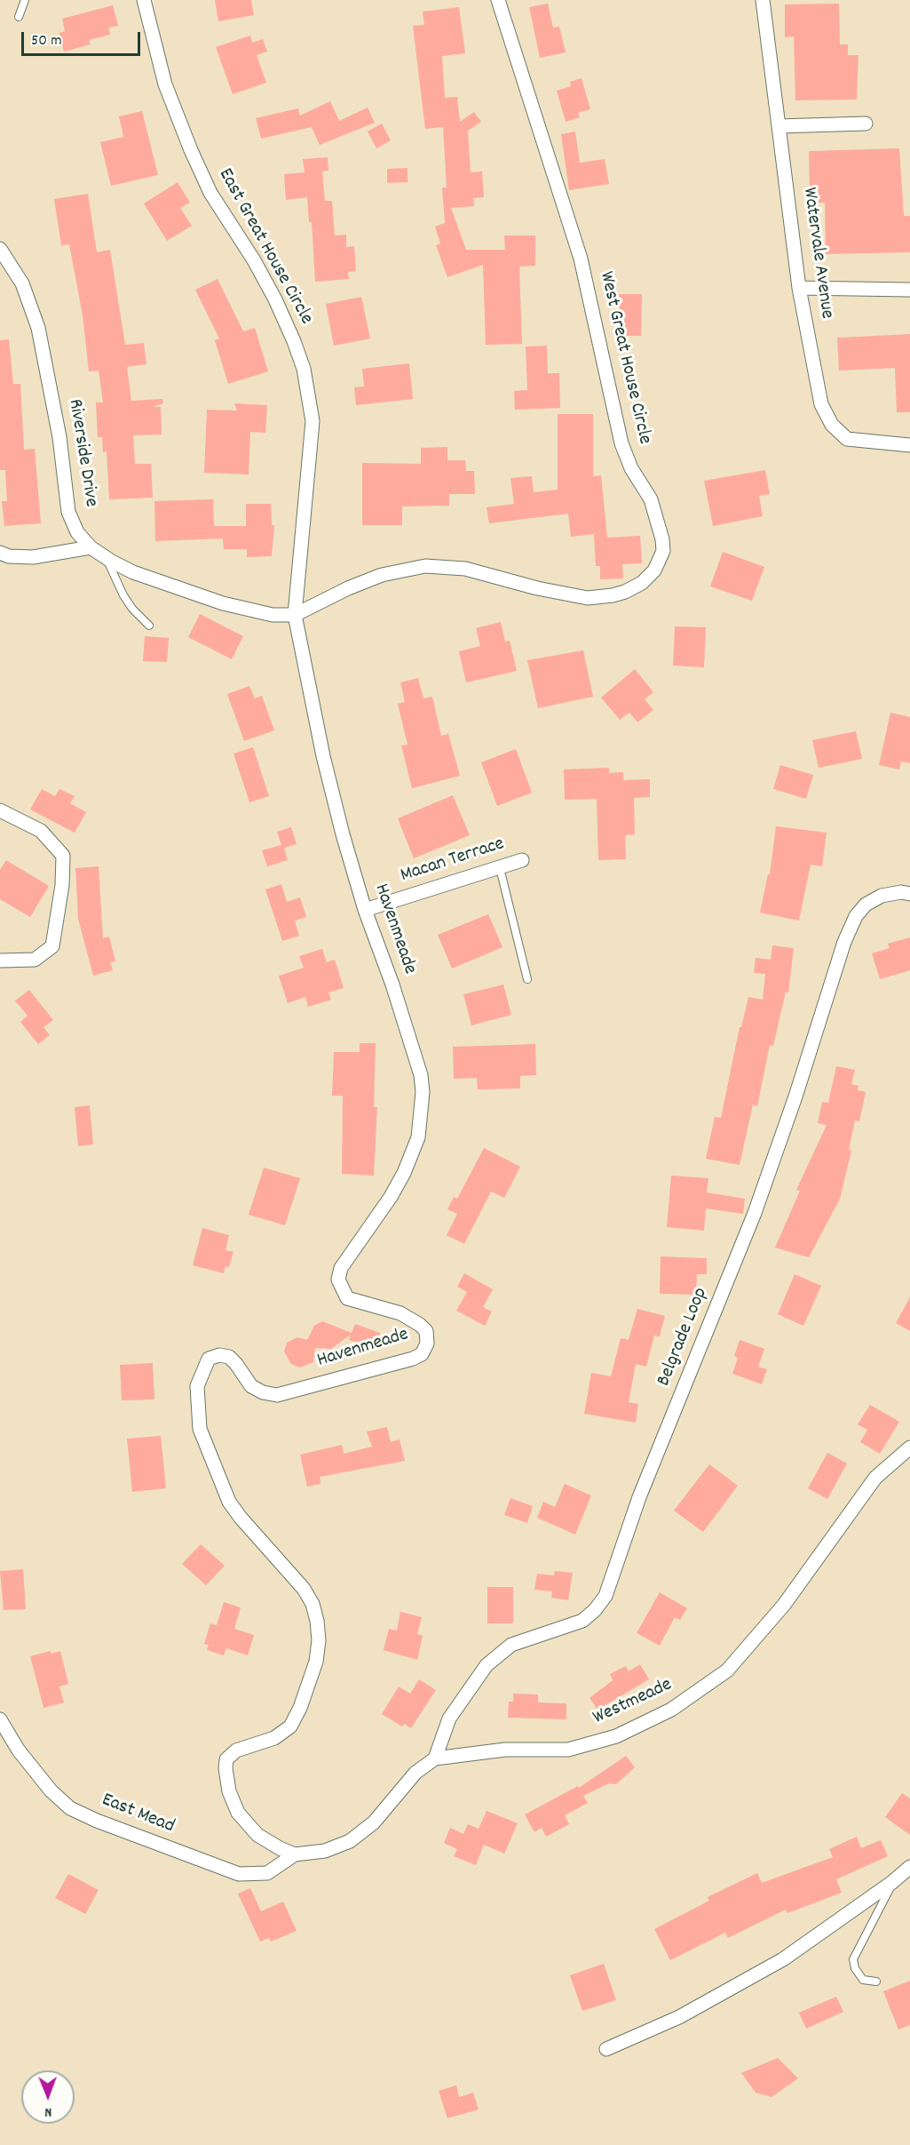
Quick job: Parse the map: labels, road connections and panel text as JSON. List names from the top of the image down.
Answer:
{
  "streets": {
    "street": [
      "East Great House Circle",
      "Watervale Avenue",
      "West Great House Circle",
      "Riverside Drive",
      "Macan Terrace",
      "Havenmeade",
      "Belgrade Loop",
      "Westmeade",
      "East Mead"
    ]
  },
  "crossings": [
    ["East Great House Circle", "West Great House Circle"],
    ["East Great House Circle", "Riverside Drive"],
    ["East Great House Circle", "Havenmeade"],
    ["West Great House Circle", "Riverside Drive"],
    ["West Great House Circle", "Havenmeade"],
    ["Riverside Drive", "Havenmeade"],
    ["Macan Terrace", "Havenmeade"],
    ["Havenmeade", "East Mead"],
    ["Belgrade Loop", "Westmeade"]
  ],
  "scale_bar": "50 m",
  "north": "bottom"
}
